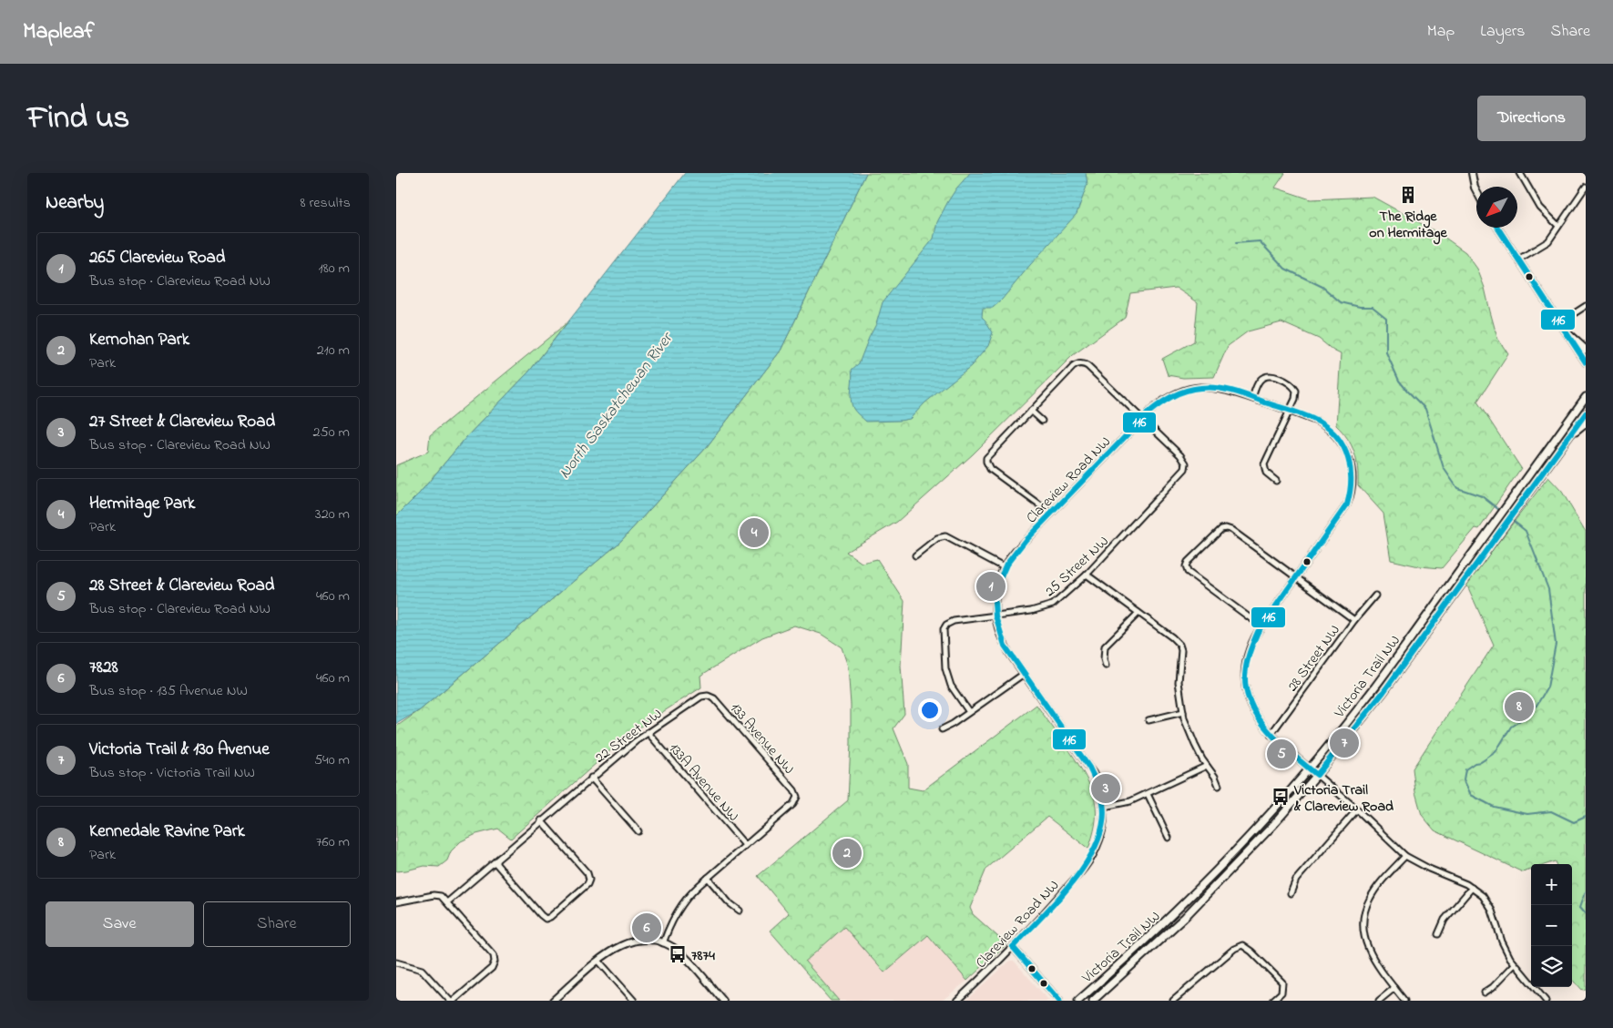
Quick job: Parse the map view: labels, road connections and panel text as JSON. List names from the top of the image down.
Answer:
{
  "streets": {
    "main road": ["Victoria Trail NW"],
    "street": [
      "Clareview Road NW",
      "25 Street NW",
      "28 Street NW",
      "22 Street NW",
      "133 Avenue NW",
      "133A Avenue NW"
    ]
  },
  "crossings": [
    ["Clareview Road NW", "25 Street NW"],
    ["Clareview Road NW", "28 Street NW"],
    ["Clareview Road NW", "Victoria Trail NW"],
    ["22 Street NW", "133 Avenue NW"],
    ["22 Street NW", "133A Avenue NW"],
    ["133 Avenue NW", "133A Avenue NW"]
  ],
  "water": ["North Saskatchewan River"],
  "places": {
    "building": ["The Ridge on Hermitage"],
    "bus stop": ["Victoria Trail & Clareview Road", "7874"]
  },
  "lines": ["transit line 116"],
  "north": "bottom left",
  "page": {
    "header": "Mapleaf",
    "nav": ["Map", "Layers", "Share"],
    "title": "Find us",
    "buttons": [
      "Directions",
      ["Save", "Share"]
    ],
    "heading": ["Nearby", "8 results"],
    "list": [
      {
        "mark": "1",
        "name": "265 Clareview Road",
        "note": "Bus stop · Clareview Road NW",
        "value": "180 m"
      },
      {
        "mark": "2",
        "name": "Kernohan Park",
        "note": "Park",
        "value": "210 m"
      },
      {
        "mark": "3",
        "name": "27 Street & Clareview Road",
        "note": "Bus stop · Clareview Road NW",
        "value": "250 m"
      },
      {
        "mark": "4",
        "name": "Hermitage Park",
        "note": "Park",
        "value": "320 m"
      },
      {
        "mark": "5",
        "name": "28 Street & Clareview Road",
        "note": "Bus stop · Clareview Road NW",
        "value": "460 m"
      },
      {
        "mark": "6",
        "name": "7828",
        "note": "Bus stop · 135 Avenue NW",
        "value": "460 m"
      },
      {
        "mark": "7",
        "name": "Victoria Trail & 130 Avenue",
        "note": "Bus stop · Victoria Trail NW",
        "value": "540 m"
      },
      {
        "mark": "8",
        "name": "Kennedale Ravine Park",
        "note": "Park",
        "value": "760 m"
      }
    ],
    "pins": [
      "4",
      "1",
      "8",
      "7",
      "5",
      "3",
      "2",
      "6"
    ],
    "map_buttons": ["+", "−"]
  }
}
